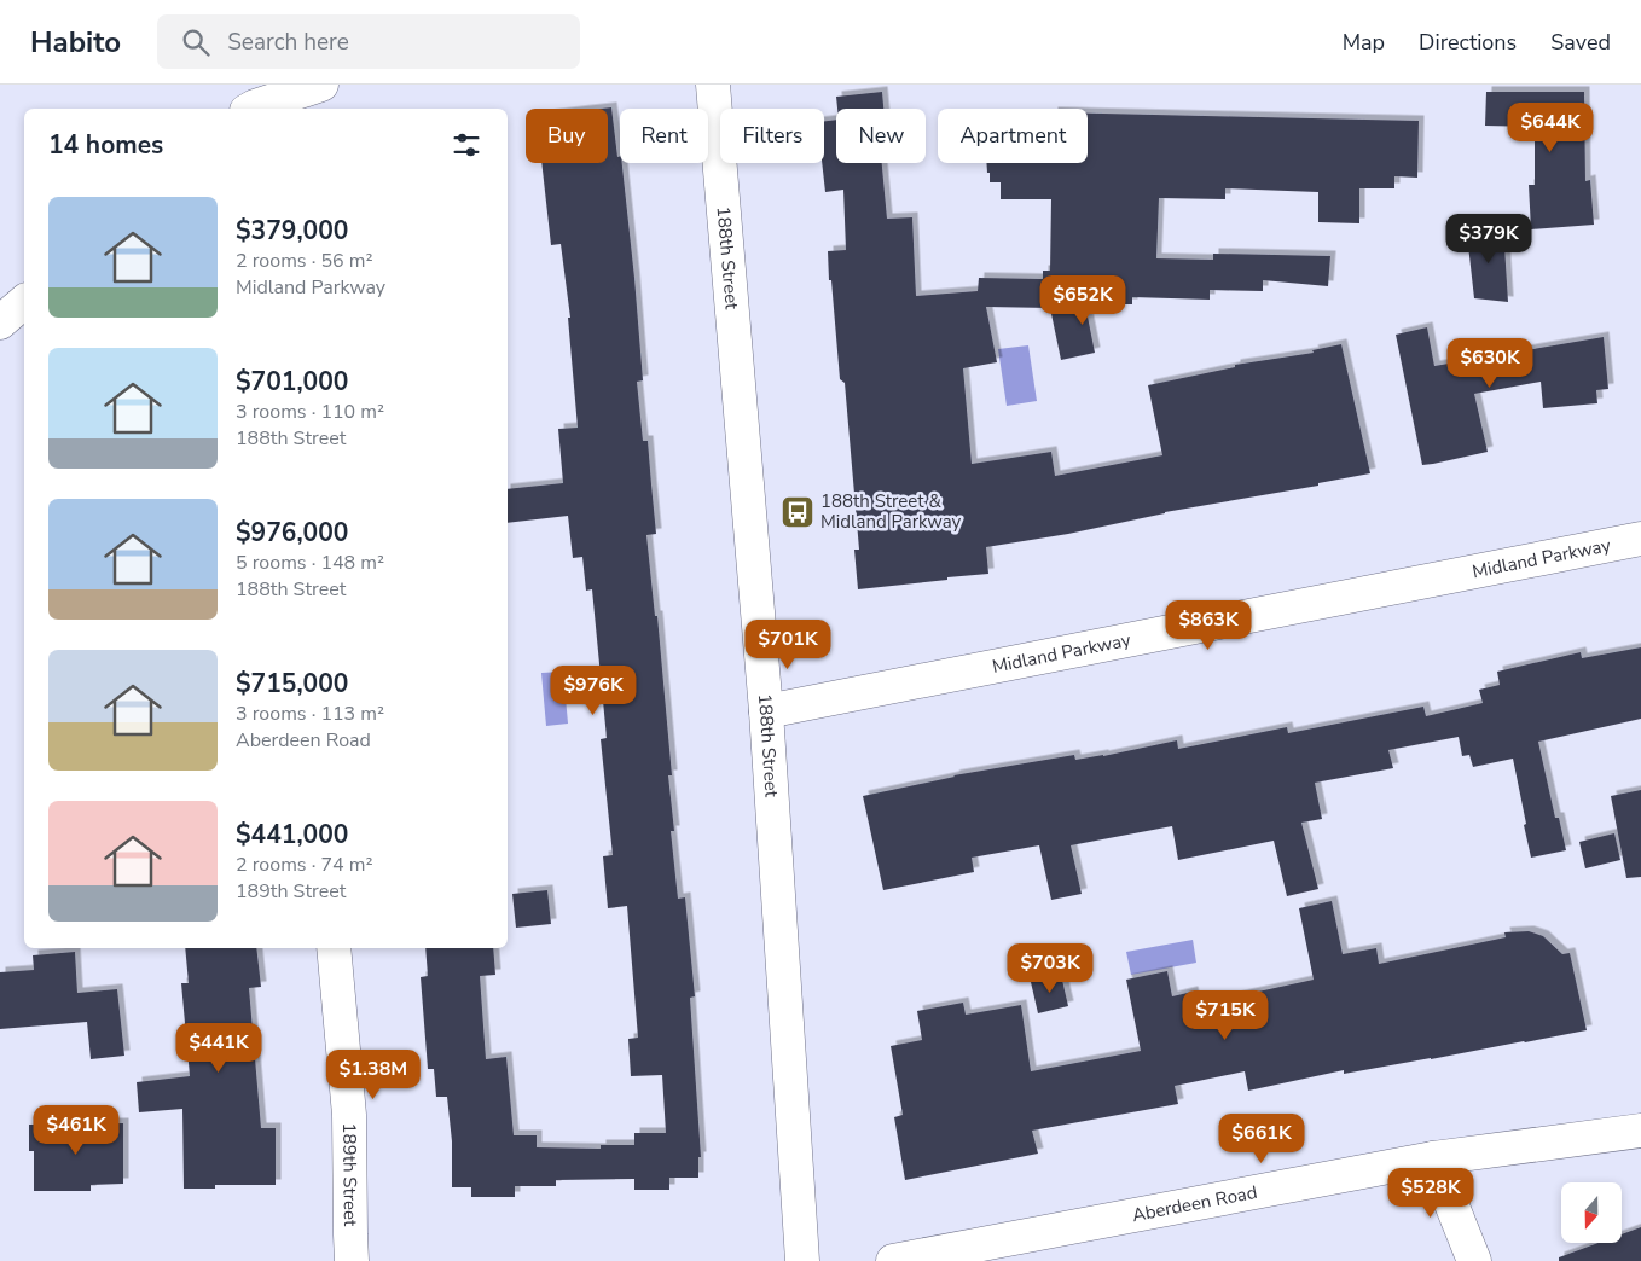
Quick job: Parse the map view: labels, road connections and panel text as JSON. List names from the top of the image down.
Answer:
{
  "streets": {
    "street": [
      "188th Street",
      "Midland Parkway",
      "189th Street",
      "Aberdeen Road"
    ]
  },
  "crossings": [
    ["188th Street", "Midland Parkway"]
  ],
  "places": {
    "bus stop": ["188th Street & Midland Parkway"]
  },
  "north": "bottom",
  "page": {
    "header": "Habito",
    "search": "Search here",
    "nav": ["Map", "Directions", "Saved"],
    "price": [
      "$644K",
      "$379K",
      "$652K",
      "$630K",
      "$863K",
      "$701K",
      "$976K",
      "$703K",
      "$715K",
      "$441K",
      "$1.38M",
      "$461K",
      "$661K",
      "$528K"
    ],
    "chip": [
      "Buy",
      "Rent",
      "Filters",
      "New",
      "Apartment"
    ],
    "heading": "14 homes",
    "list": [
      {
        "name": "$379,000",
        "note": "2 rooms · 56 m² · Midland Parkway"
      },
      {
        "name": "$701,000",
        "note": "3 rooms · 110 m² · 188th Street"
      },
      {
        "name": "$976,000",
        "note": "5 rooms · 148 m² · 188th Street"
      },
      {
        "name": "$715,000",
        "note": "3 rooms · 113 m² · Aberdeen Road"
      },
      {
        "name": "$441,000",
        "note": "2 rooms · 74 m² · 189th Street"
      }
    ]
  }
}
